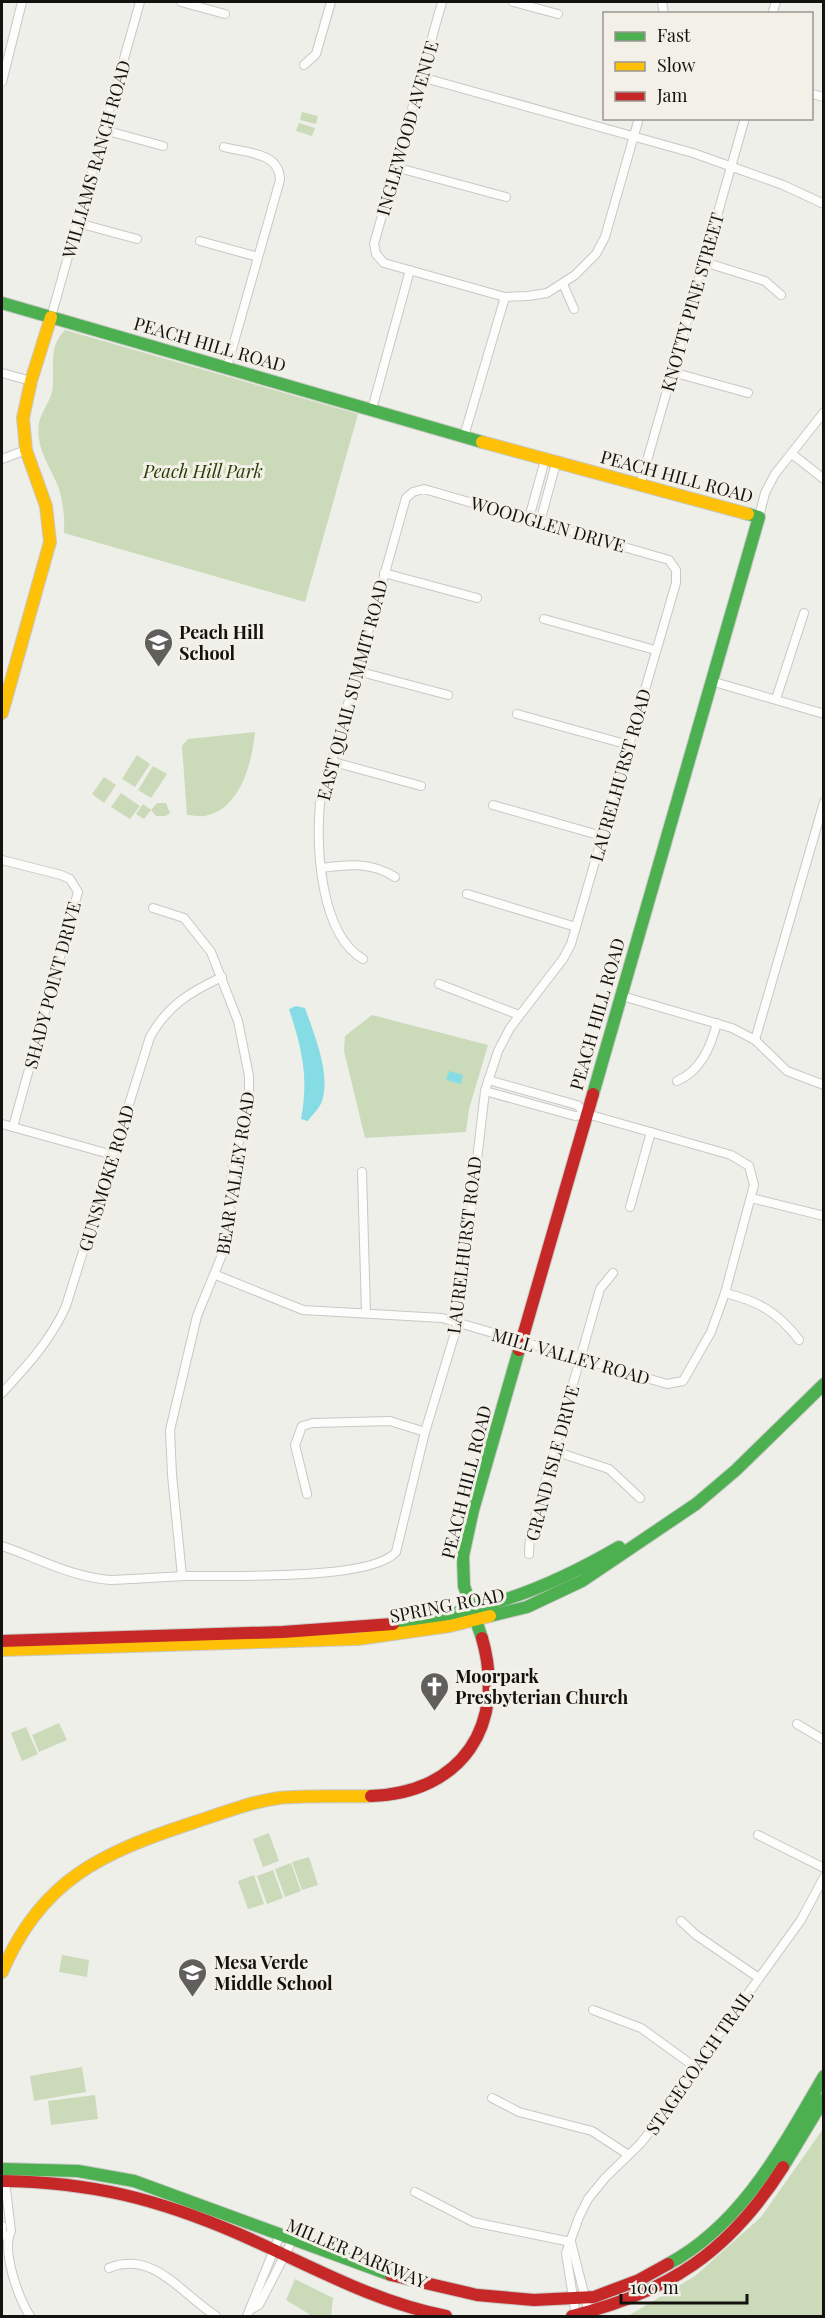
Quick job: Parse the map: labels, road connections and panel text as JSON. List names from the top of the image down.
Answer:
{
  "streets": {
    "street": [
      "INGLEWOOD AVENUE",
      "WILLIAMS RANCH ROAD",
      "KNOTTY PINE STREET",
      "PEACH HILL ROAD",
      "WOODGLEN DRIVE",
      "EAST QUAIL SUMMIT ROAD",
      "LAURELHURST ROAD",
      "SHADY POINT DRIVE",
      "BEAR VALLEY ROAD",
      "GUNSMOKE ROAD",
      "MILL VALLEY ROAD",
      "GRAND ISLE DRIVE",
      "SPRING ROAD",
      "STAGECOACH TRAIL",
      "MILLER PARKWAY"
    ]
  },
  "crossings": [
    ["WILLIAMS RANCH ROAD", "PEACH HILL ROAD"],
    ["KNOTTY PINE STREET", "PEACH HILL ROAD"],
    ["PEACH HILL ROAD", "MILL VALLEY ROAD"],
    ["PEACH HILL ROAD", "SPRING ROAD"],
    ["WOODGLEN DRIVE", "EAST QUAIL SUMMIT ROAD"],
    ["WOODGLEN DRIVE", "LAURELHURST ROAD"],
    ["LAURELHURST ROAD", "BEAR VALLEY ROAD"],
    ["LAURELHURST ROAD", "MILL VALLEY ROAD"],
    ["BEAR VALLEY ROAD", "GUNSMOKE ROAD"],
    ["BEAR VALLEY ROAD", "MILL VALLEY ROAD"],
    ["MILL VALLEY ROAD", "GRAND ISLE DRIVE"]
  ],
  "parks": ["Peach Hill Park"],
  "places": {
    "school or university": ["Peach Hill School", "Mesa Verde Middle School"],
    "church": ["Moorpark Presbyterian Church"]
  },
  "legend": ["Fast", "Slow", "Jam"],
  "scale_bar": "100 m"
}
